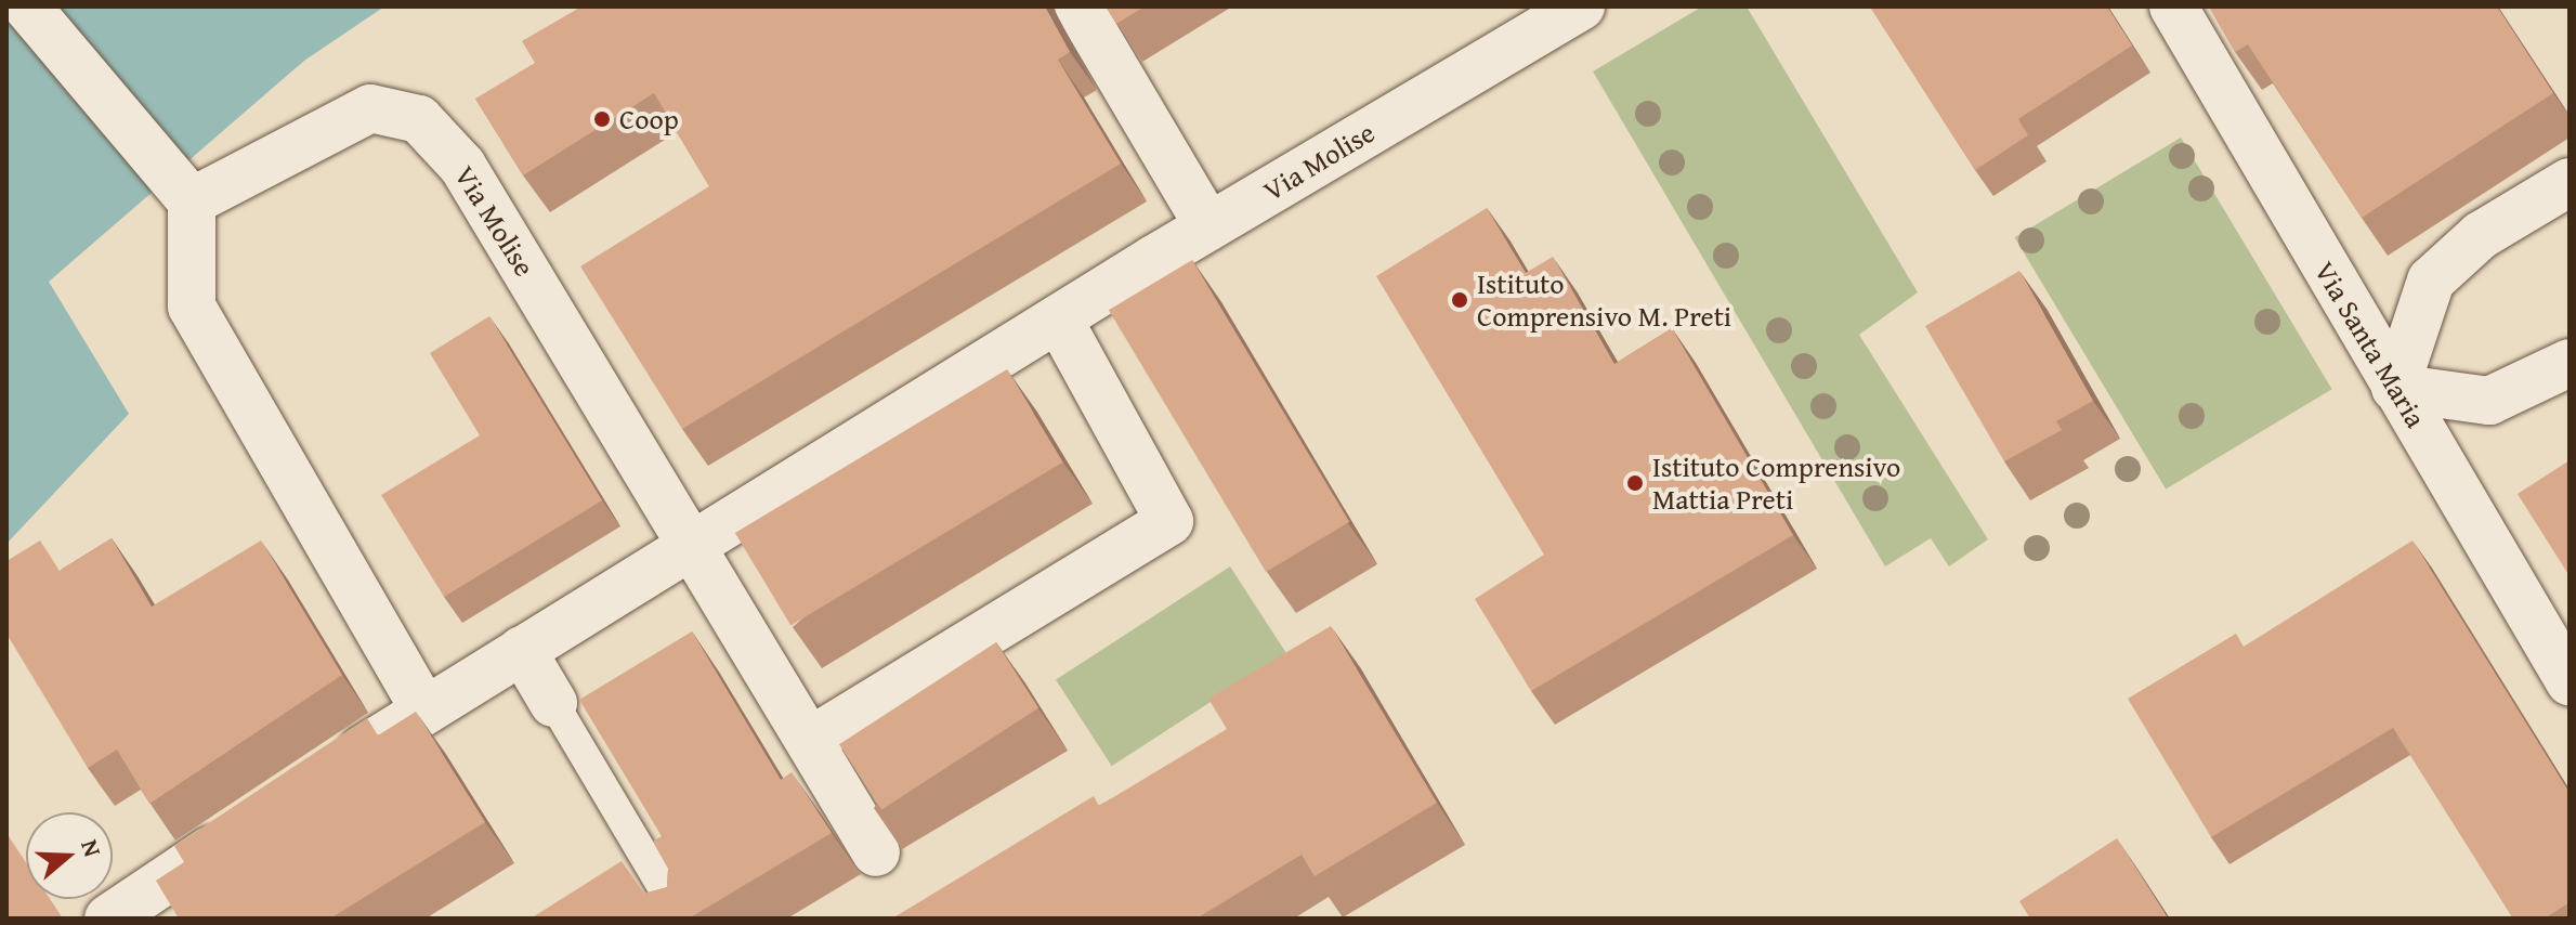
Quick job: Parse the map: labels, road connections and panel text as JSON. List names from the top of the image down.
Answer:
{
  "streets": {
    "street": ["Via Molise", "Via Santa Maria"]
  },
  "places": ["Coop", "Istituto Comprensivo M. Preti", "Istituto Comprensivo Mattia Preti"],
  "north": "right"
}
